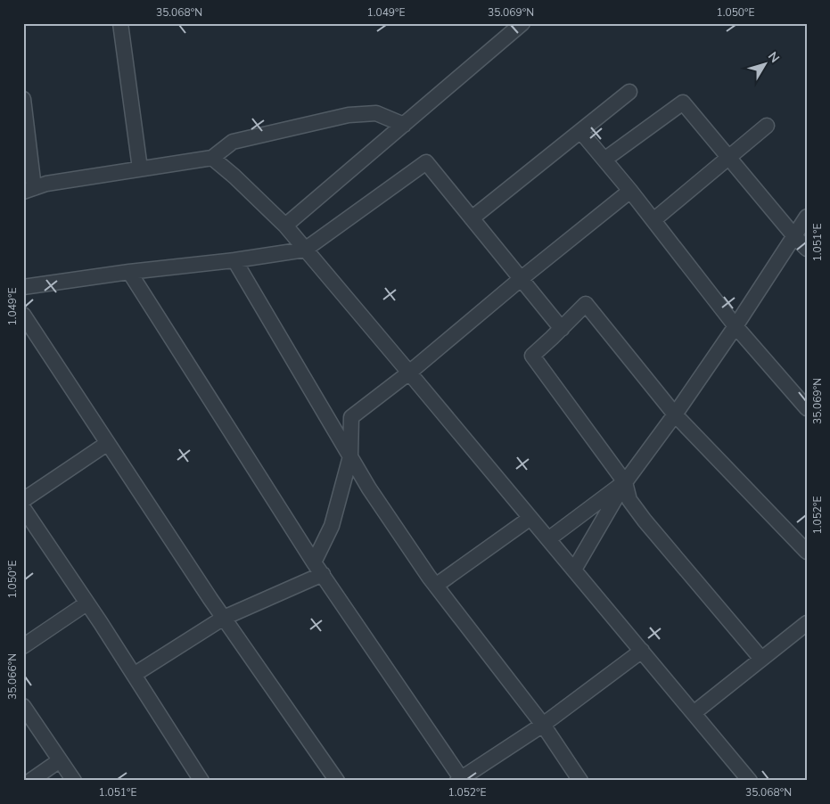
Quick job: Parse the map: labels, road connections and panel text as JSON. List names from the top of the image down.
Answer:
{
  "north": "top right",
  "coordinates": [
    "35.068°N",
    "1.049°E",
    "35.069°N",
    "1.050°E",
    "1.051°E",
    "1.052°E",
    "35.066°N"
  ]
}
